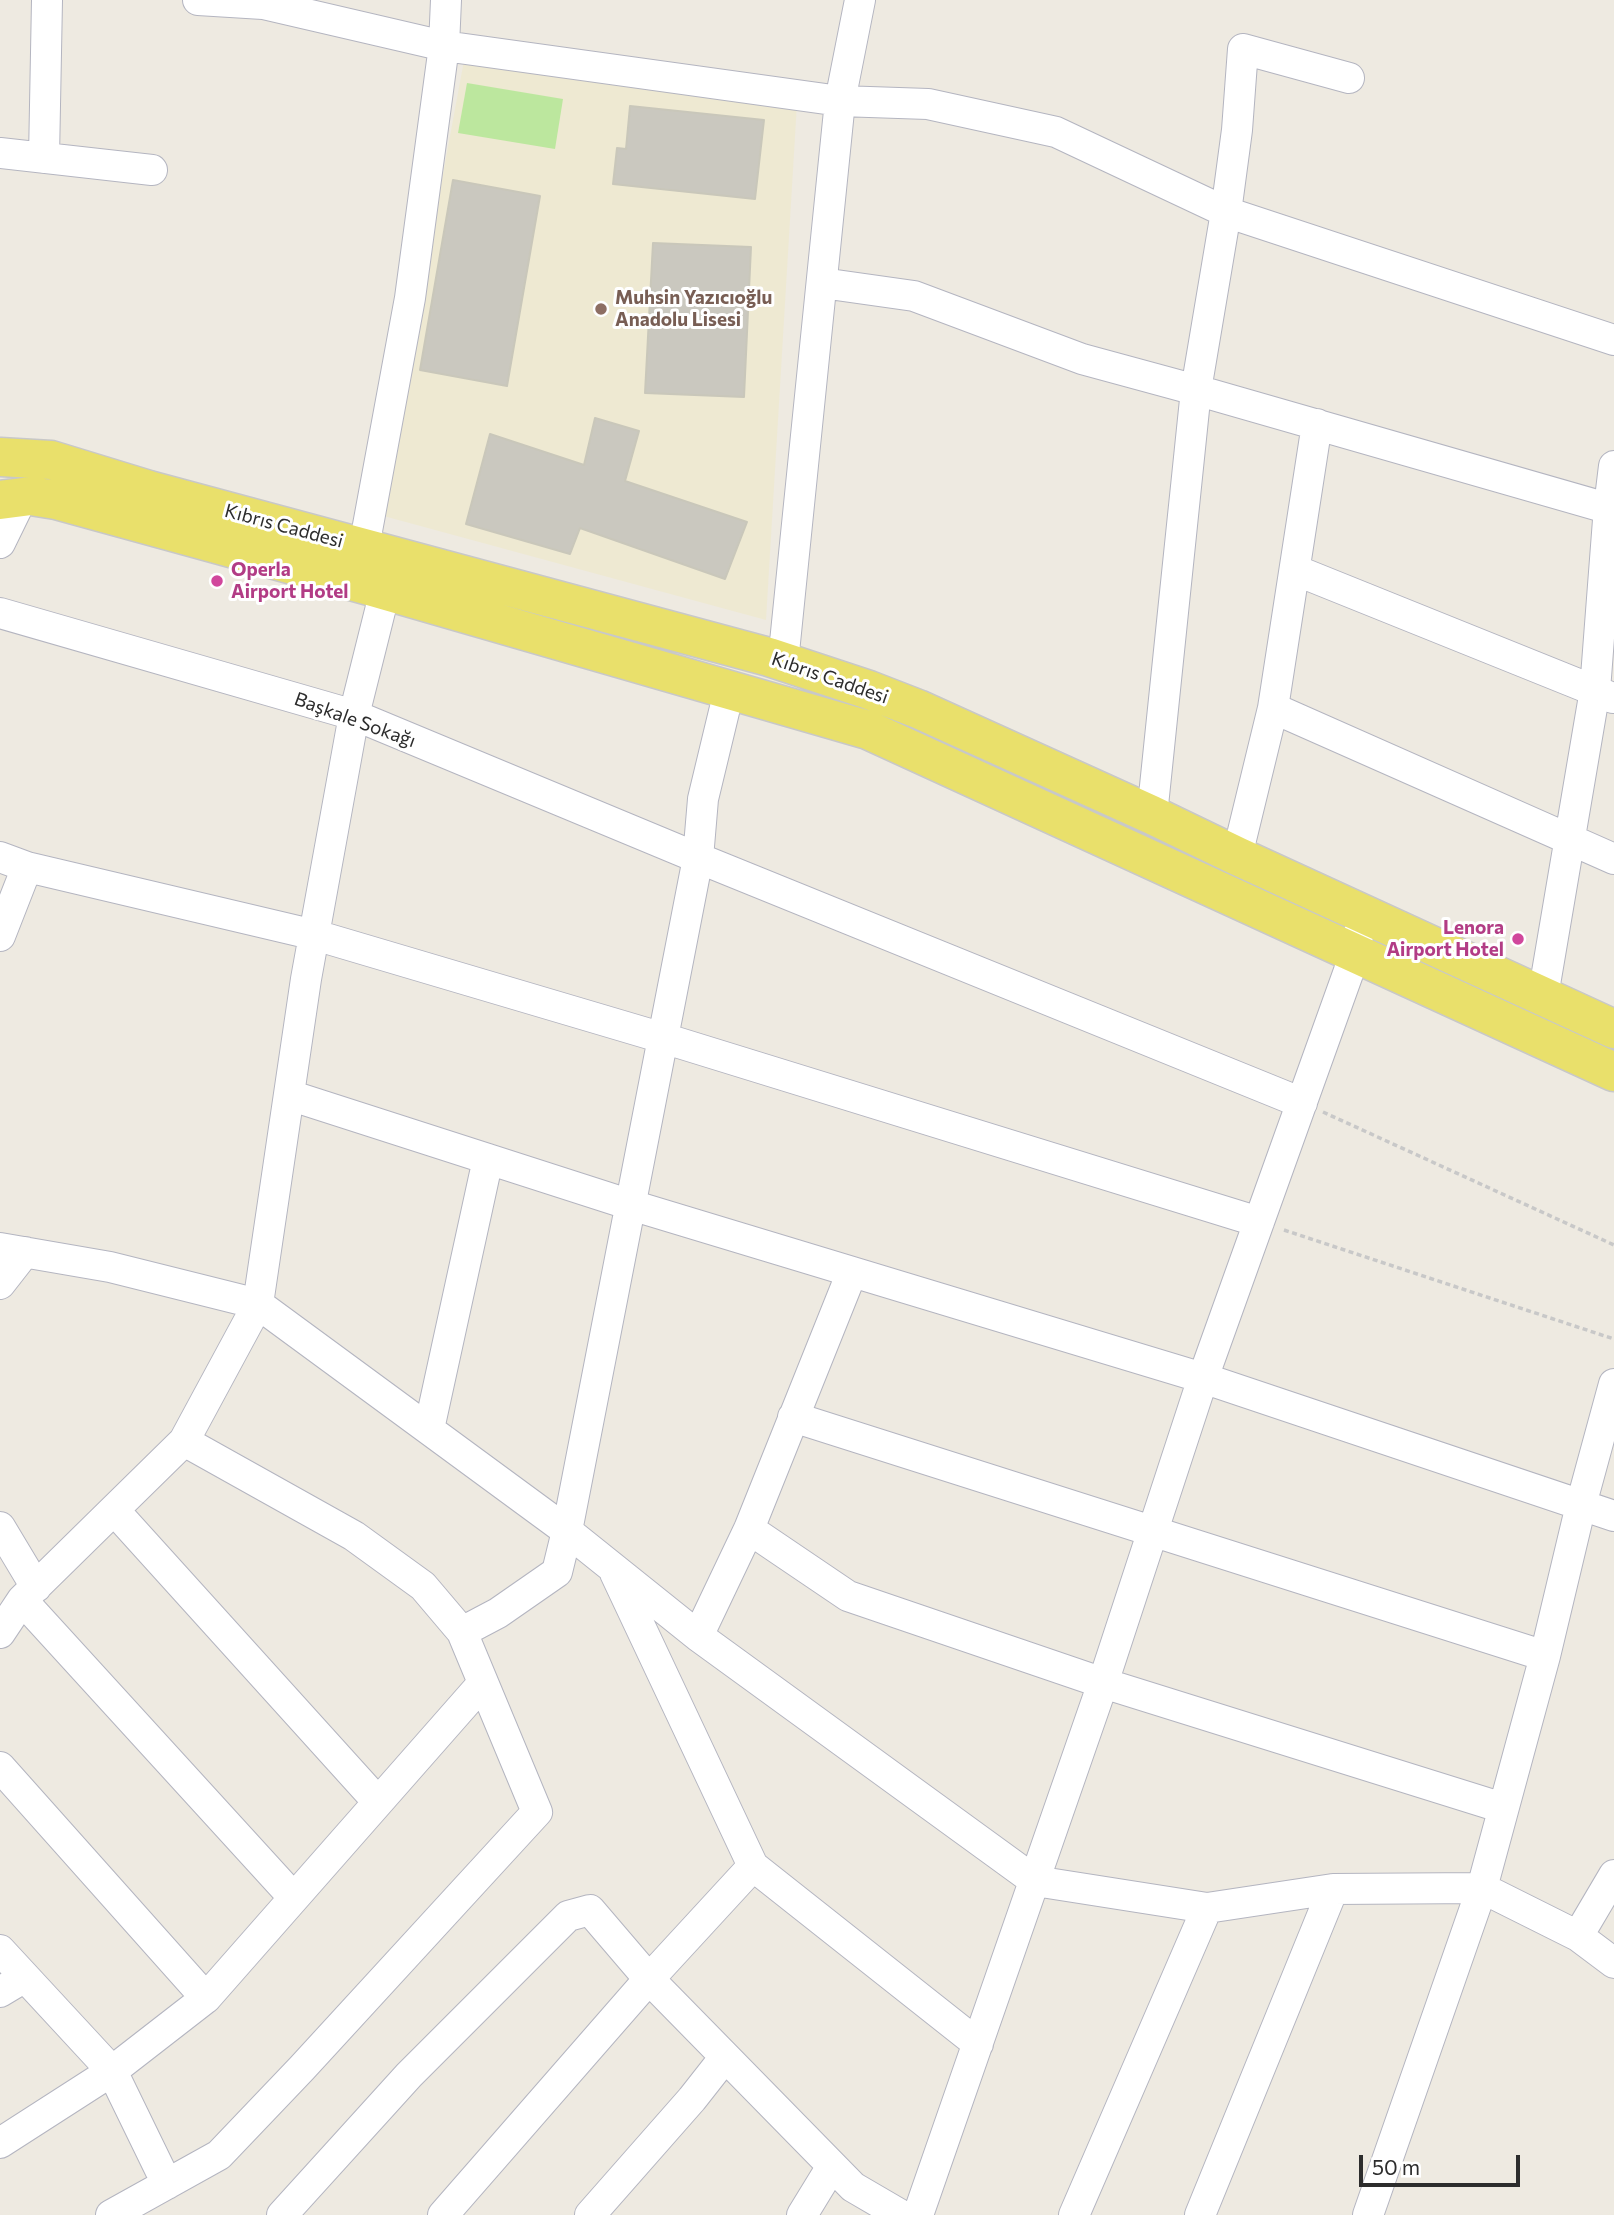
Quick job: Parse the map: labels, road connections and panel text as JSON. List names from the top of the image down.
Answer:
{
  "streets": {
    "main road": ["Kıbrıs Caddesi"],
    "street": ["Başkale Sokağı"]
  },
  "places": ["Muhsin Yazıcıoğlu Anadolu Lisesi", "Operla Airport Hotel", "Lenora Airport Hotel"],
  "scale_bar": "50 m"
}
